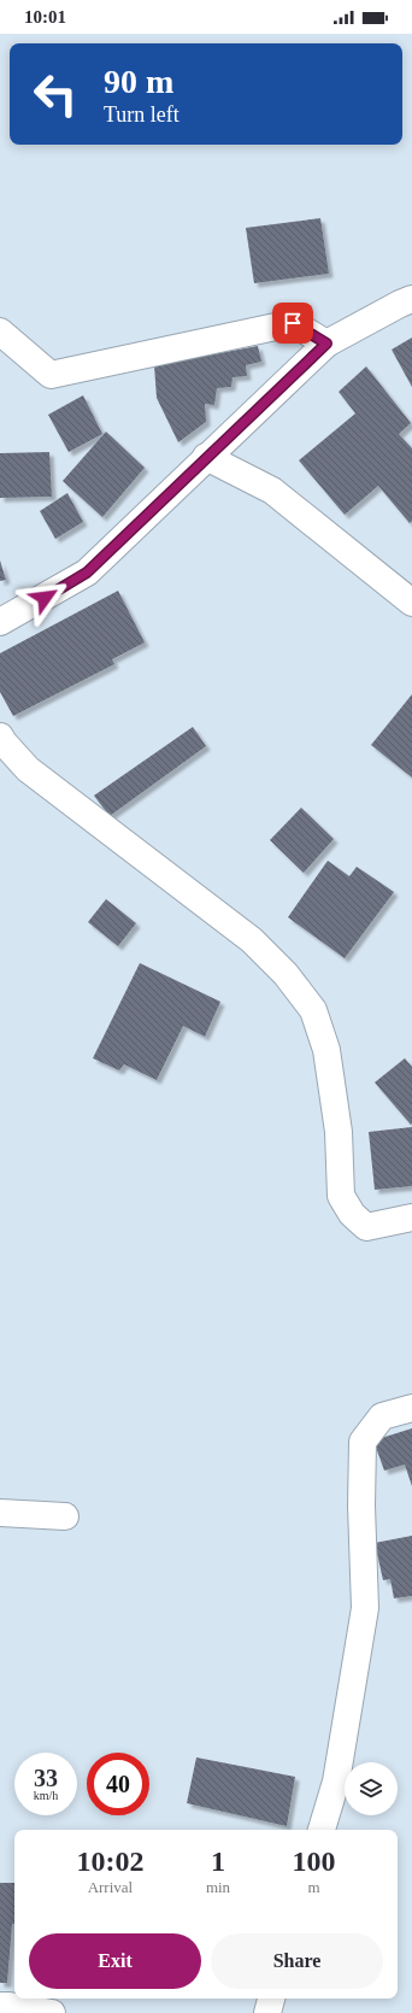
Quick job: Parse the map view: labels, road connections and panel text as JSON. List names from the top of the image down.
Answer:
{
  "page": {
    "status": "10:01",
    "turn": ["90 m", "Turn left"],
    "speed": "33 km/h",
    "limit": "40",
    "eta": [
      "10:02",
      "Arrival",
      "1",
      "min",
      "100",
      "m"
    ],
    "buttons": ["Exit", "Share"]
  }
}
